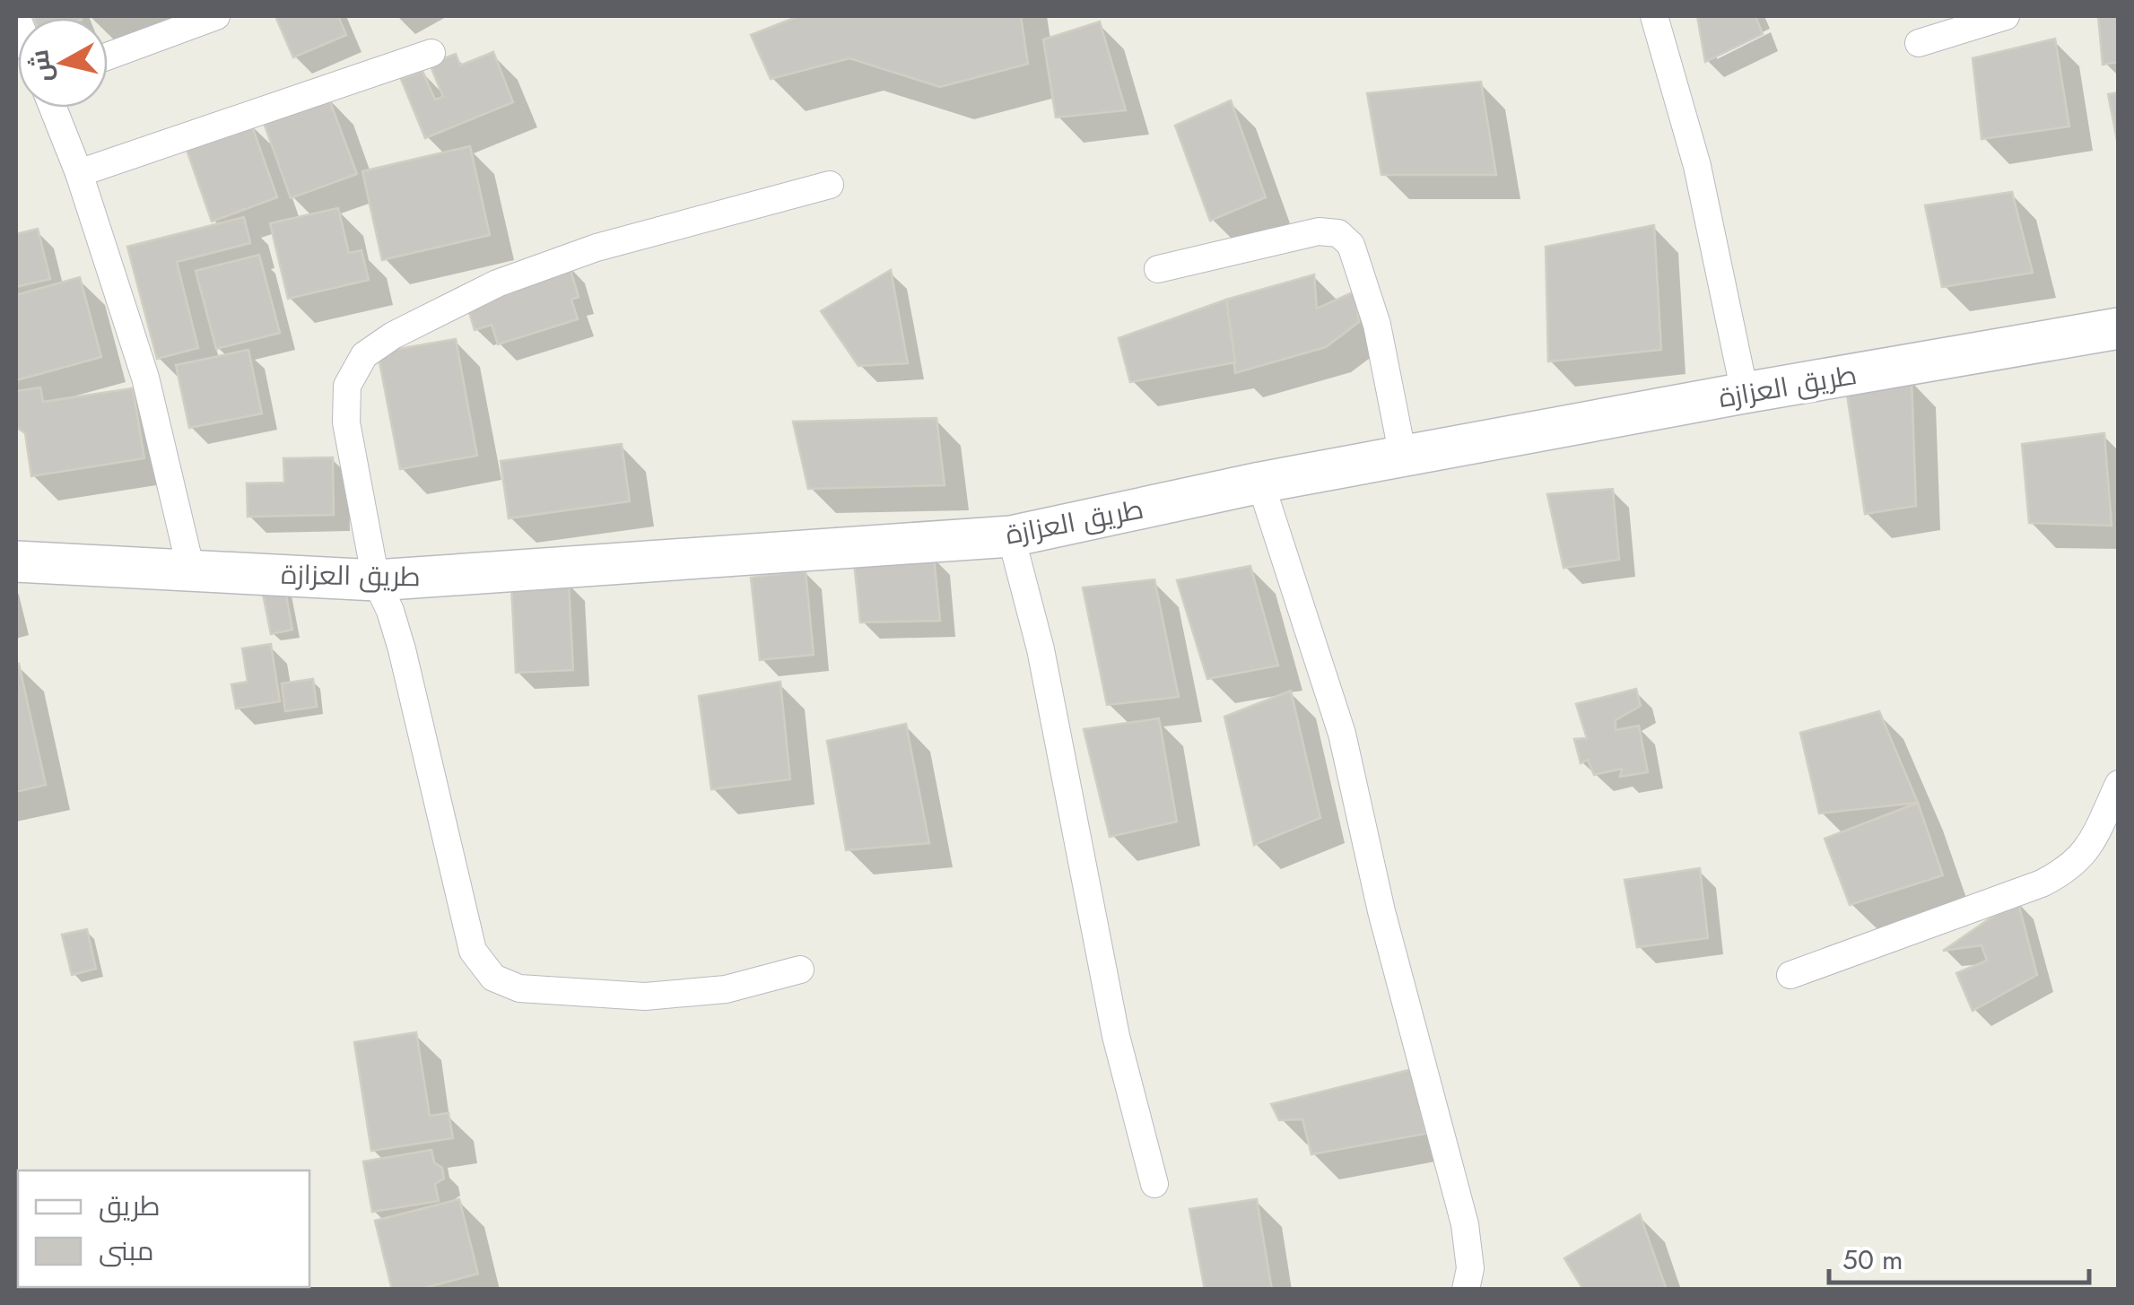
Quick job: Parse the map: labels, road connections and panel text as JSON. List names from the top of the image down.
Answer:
{
  "streets": {
    "street": ["طريق العزازة"]
  },
  "legend": ["طريق", "مبنى"],
  "scale_bar": "50 m",
  "north": "left"
}
